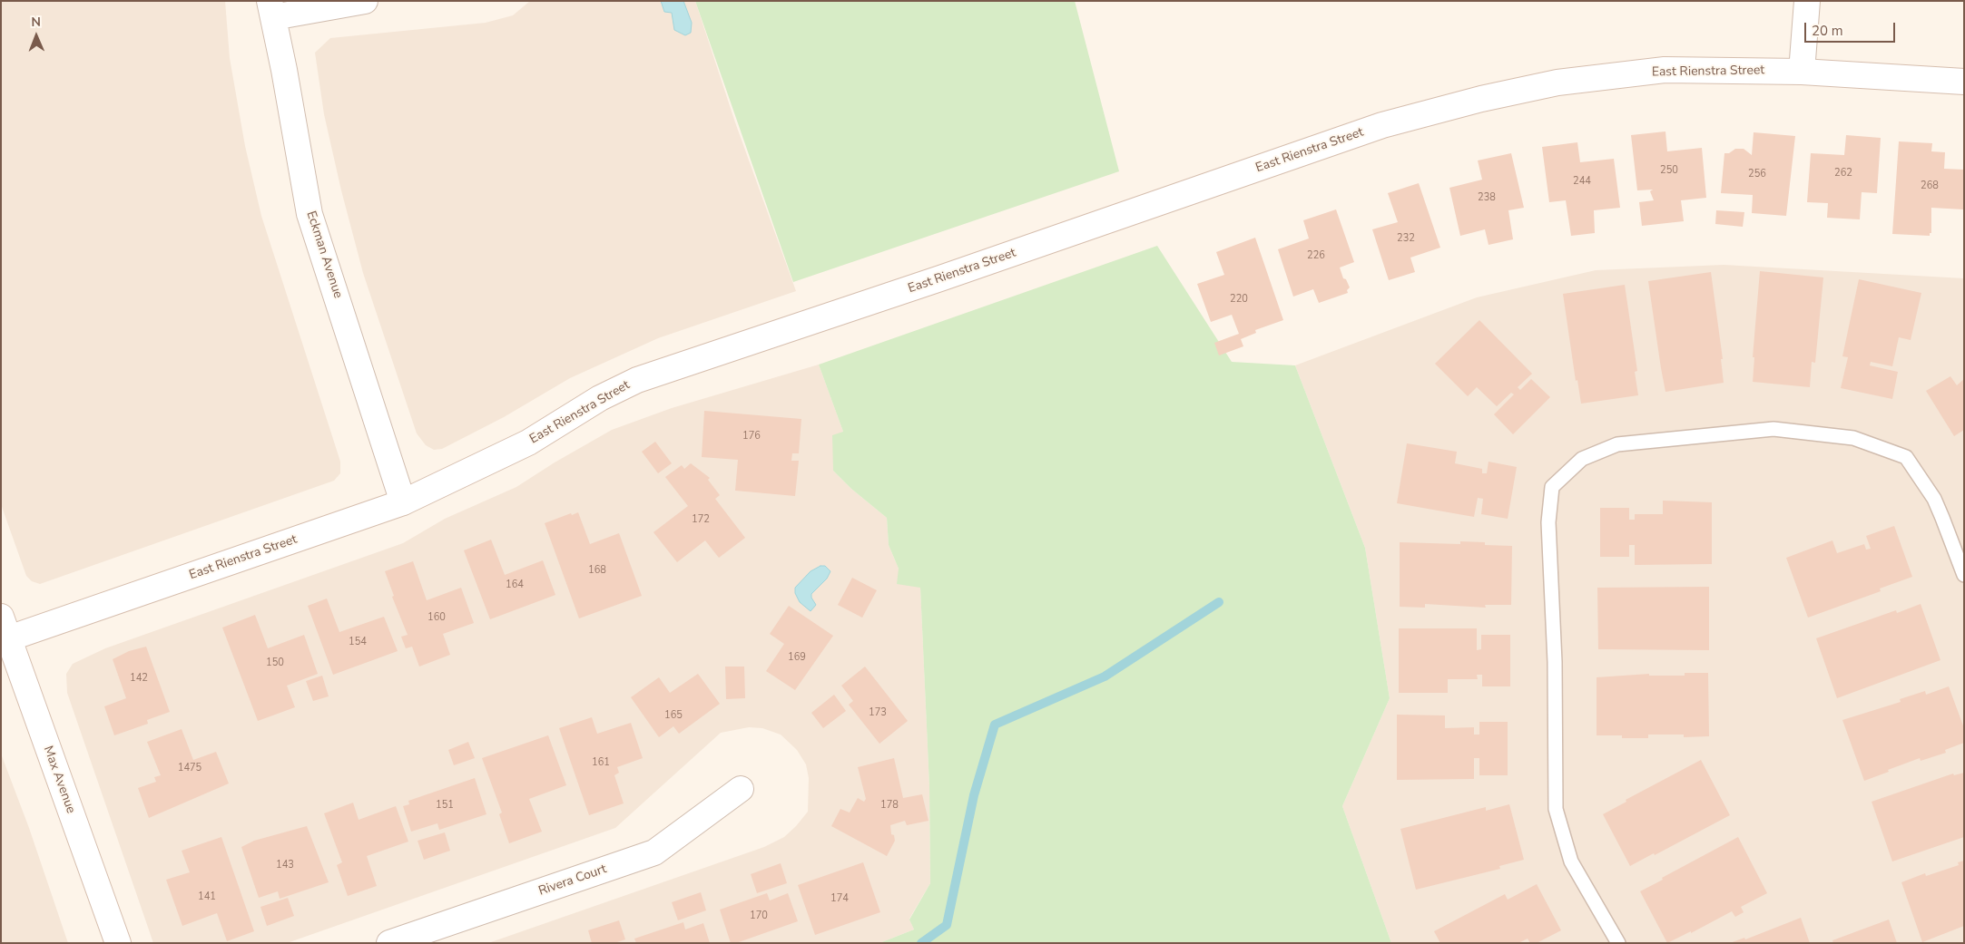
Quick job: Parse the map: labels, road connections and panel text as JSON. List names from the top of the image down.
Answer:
{
  "streets": {
    "street": [
      "East Rienstra Street",
      "Eckman Avenue",
      "Max Avenue",
      "Rivera Court"
    ]
  },
  "crossings": [
    ["East Rienstra Street", "Eckman Avenue"],
    ["East Rienstra Street", "Max Avenue"]
  ],
  "house_numbers": [
    "250",
    "262",
    "256",
    "244",
    "268",
    "238",
    "232",
    "226",
    "220",
    "176",
    "172",
    "168",
    "164",
    "160",
    "154",
    "169",
    "150",
    "142",
    "173",
    "165",
    "161",
    "1475",
    "151",
    "178",
    "143",
    "141",
    "174",
    "170"
  ],
  "scale_bar": "20 m",
  "north": "top"
}
